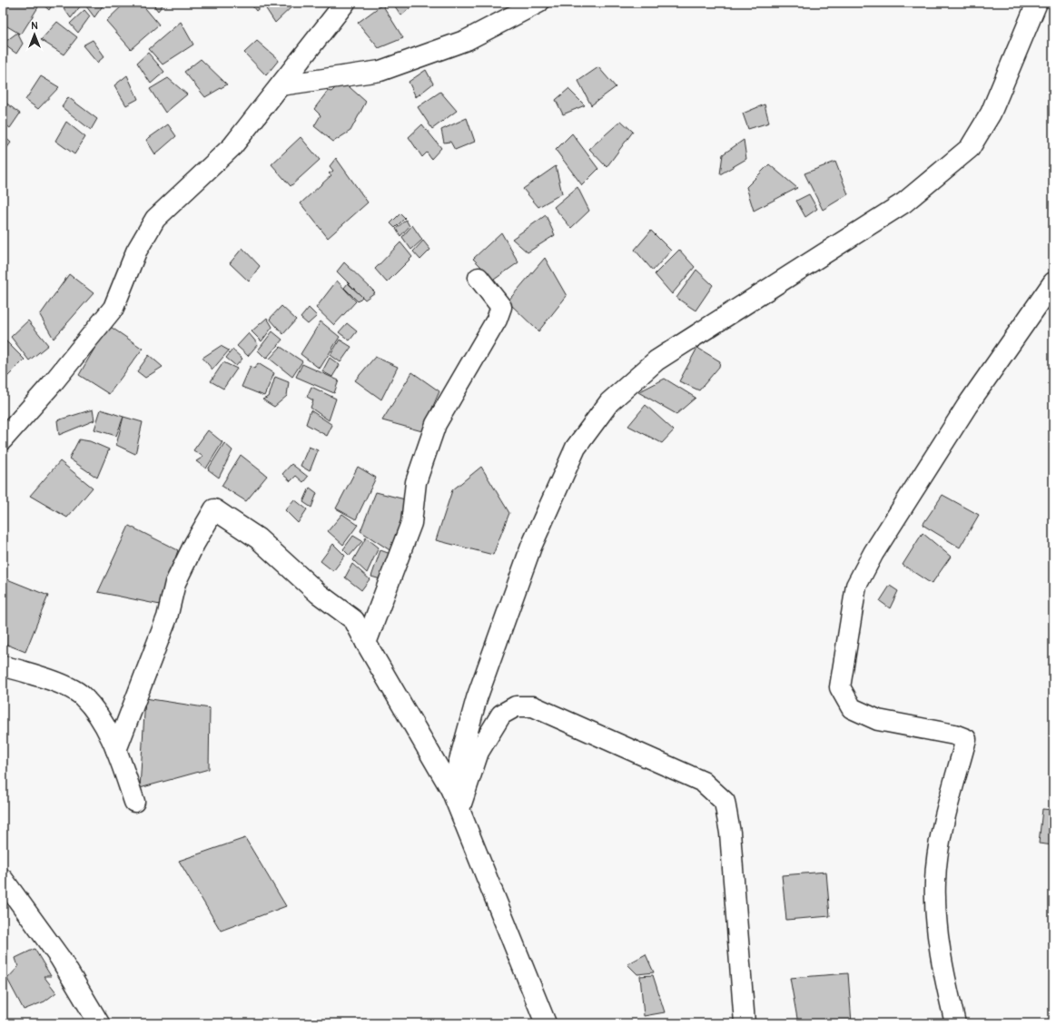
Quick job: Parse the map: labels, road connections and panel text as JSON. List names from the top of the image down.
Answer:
{
  "north": "top"
}
